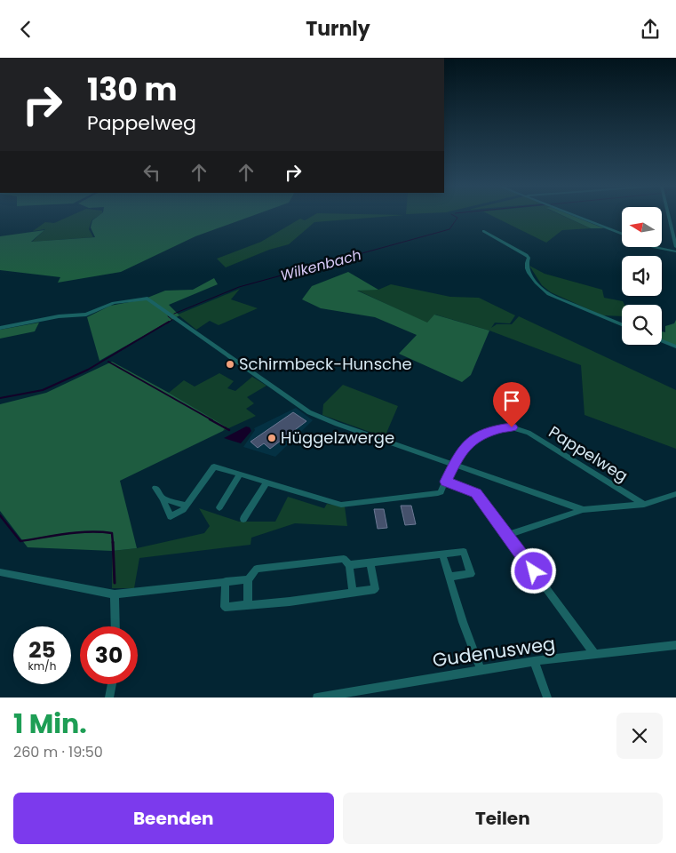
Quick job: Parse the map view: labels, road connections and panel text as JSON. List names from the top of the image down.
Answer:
{
  "streets": {
    "street": ["Pappelweg", "Gudenusweg"]
  },
  "water": ["Wilkenbach"],
  "places": ["Schirmbeck-Hunsche", "Hüggelzwerge"],
  "north": "left",
  "page": {
    "header": "Turnly",
    "turn": ["130 m", "Pappelweg"],
    "speed": "25 km/h",
    "limit": "30",
    "heading": ["1 Min.", "260 m · 19:50"],
    "buttons": ["Beenden", "Teilen"]
  }
}
